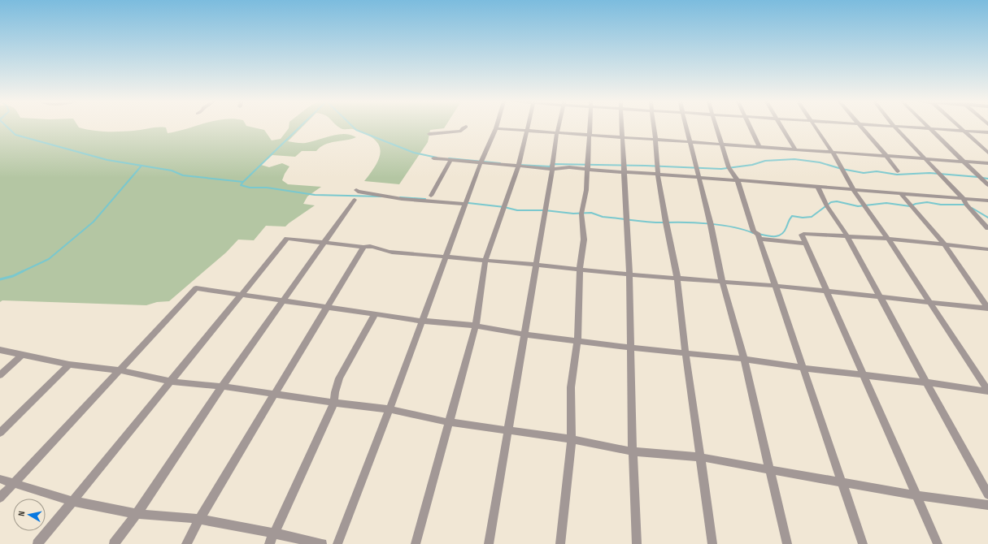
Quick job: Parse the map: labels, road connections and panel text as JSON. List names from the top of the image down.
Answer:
{
  "north": "left"
}
